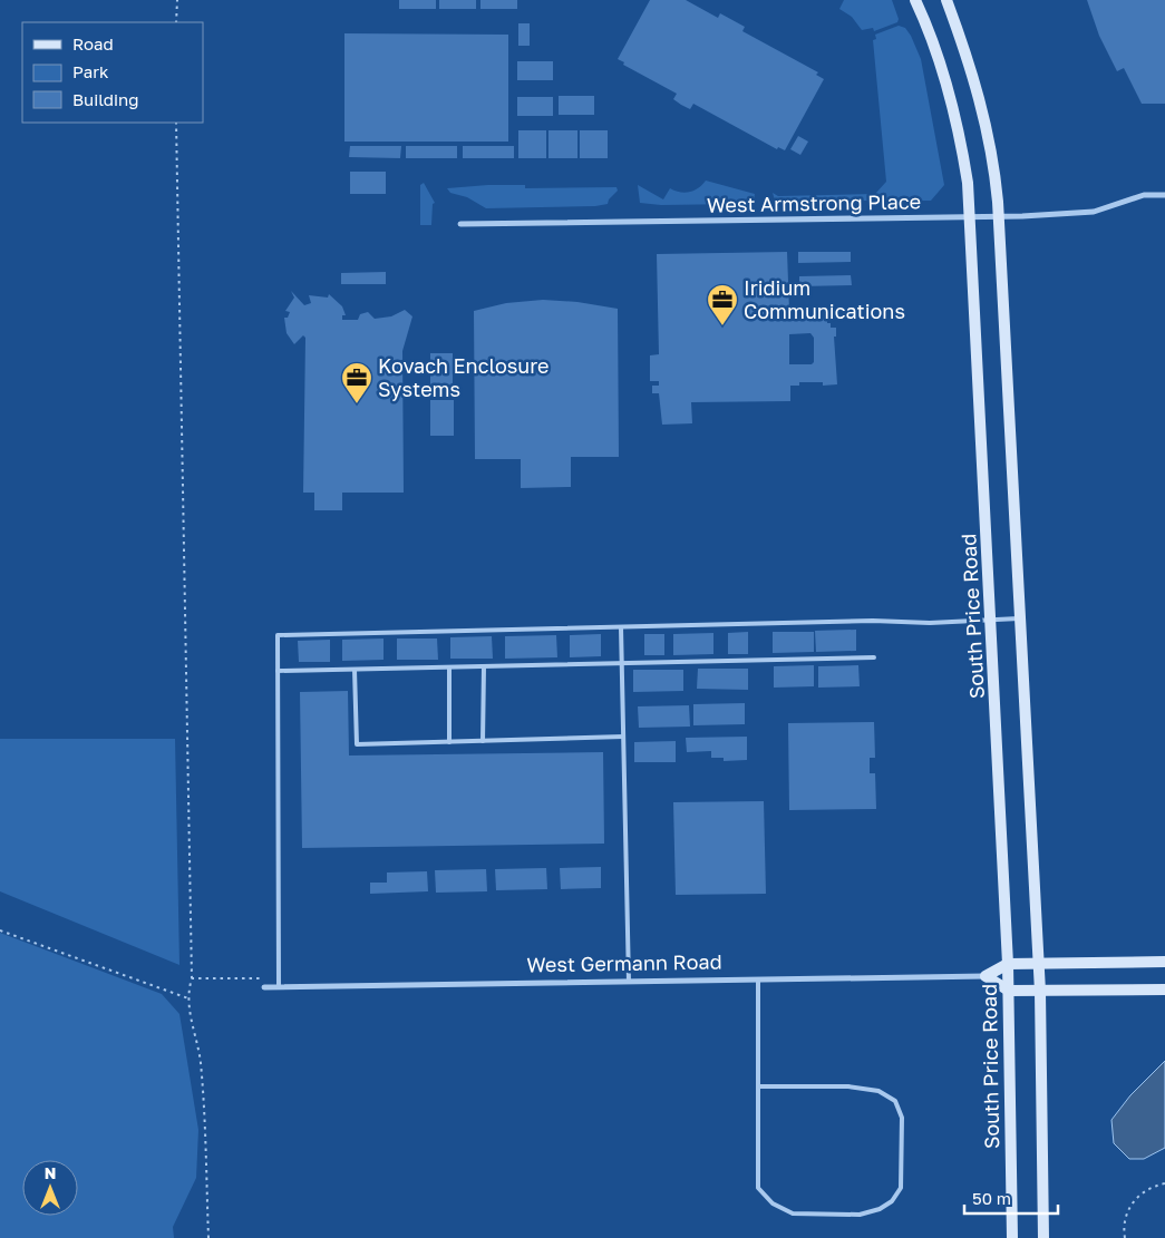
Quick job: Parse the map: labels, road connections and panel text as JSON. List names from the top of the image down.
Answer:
{
  "streets": {
    "main road": ["South Price Road", "West Germann Road"],
    "street": ["West Armstrong Place"]
  },
  "crossings": [
    ["West Armstrong Place", "South Price Road"],
    ["South Price Road", "West Germann Road"]
  ],
  "places": {
    "office": ["Iridium Communications", "Kovach Enclosure Systems"]
  },
  "legend": ["Road", "Park", "Building"],
  "scale_bar": "50 m",
  "north": "top"
}
